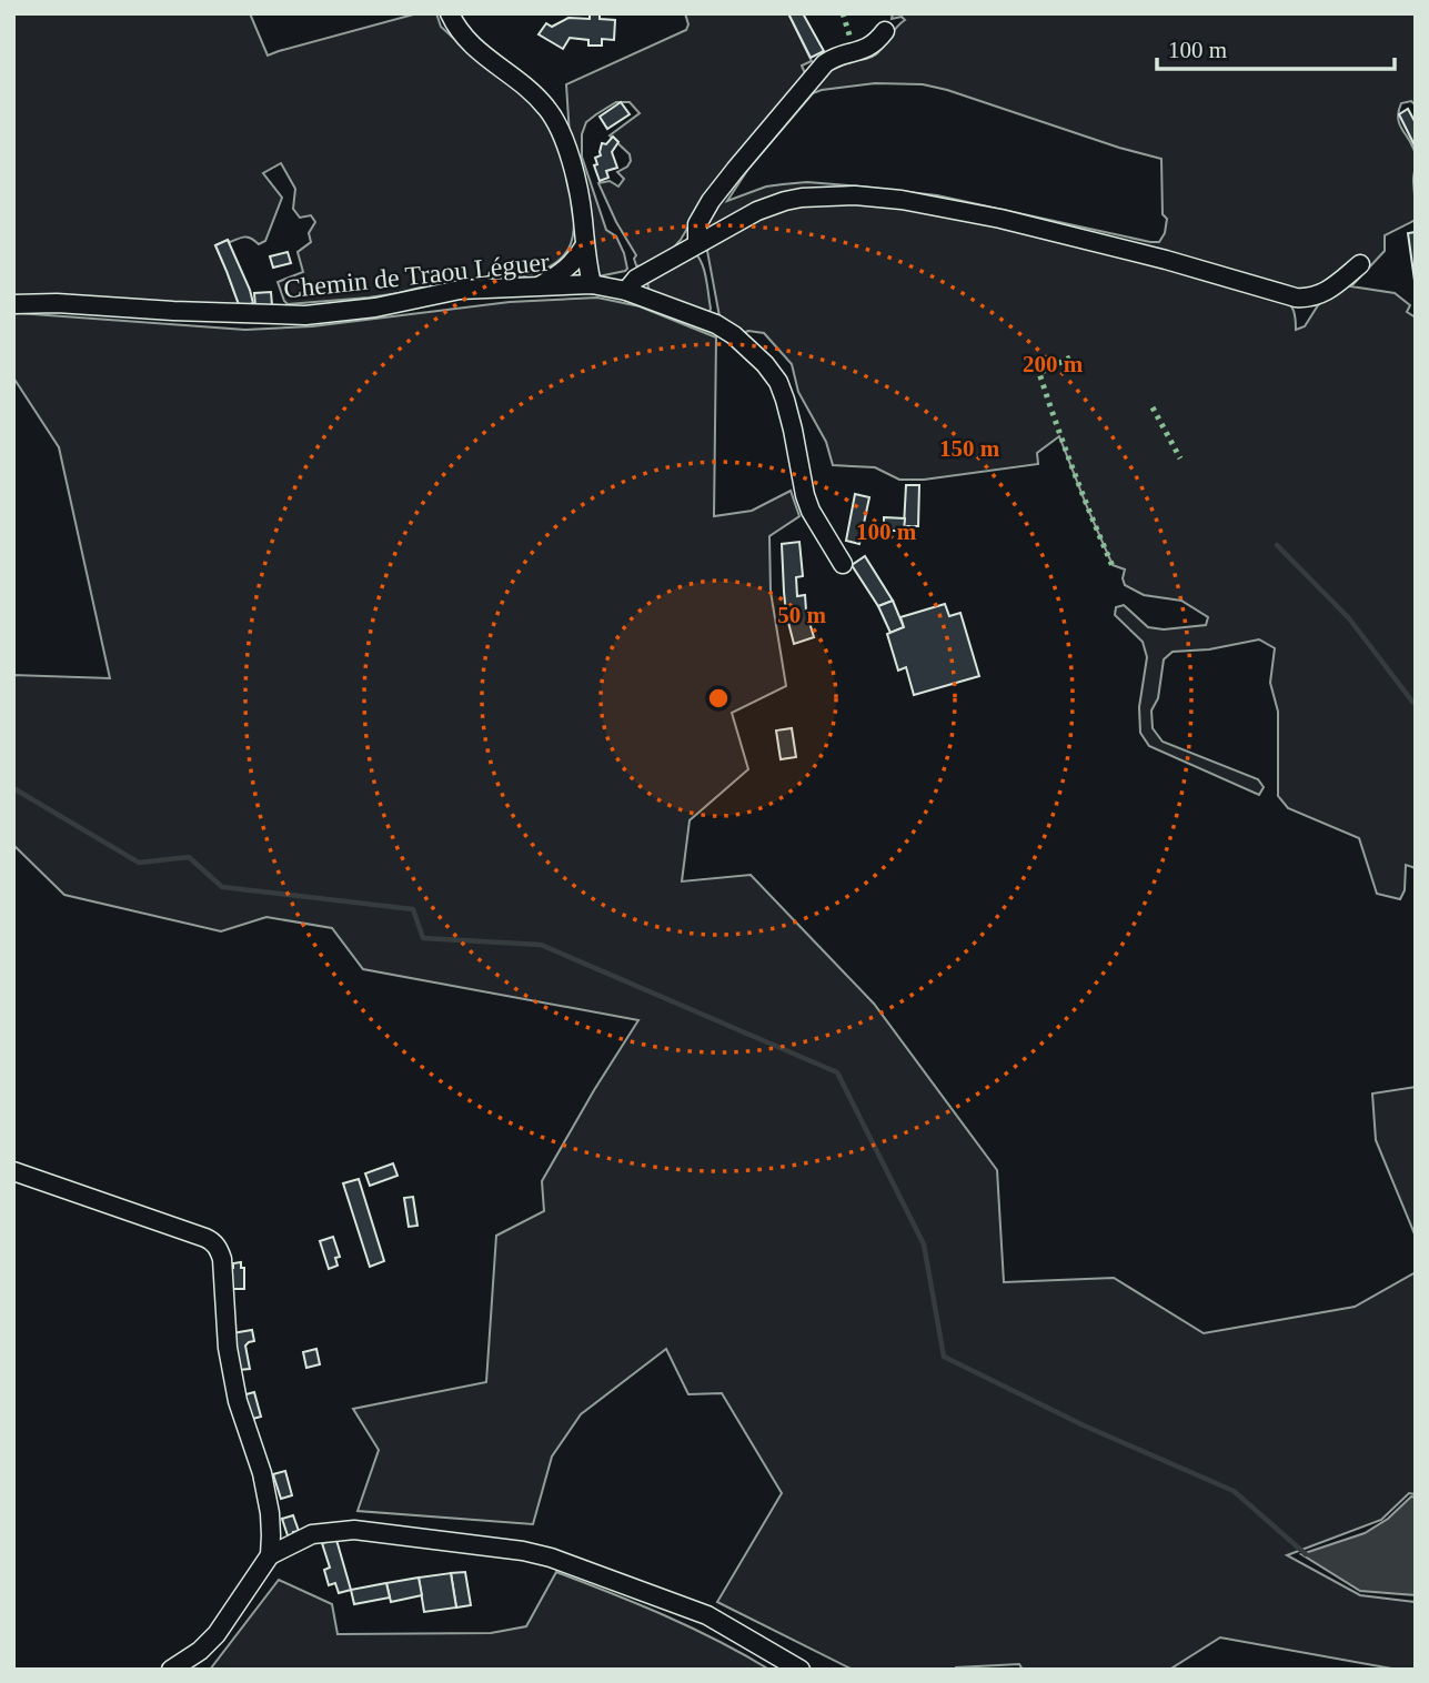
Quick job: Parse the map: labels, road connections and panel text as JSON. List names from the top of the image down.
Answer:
{
  "streets": {
    "street": ["Chemin de Traou Léguer"]
  },
  "scale_bar": "100 m",
  "rings": [
    "200 m",
    "150 m",
    "100 m",
    "50 m"
  ]
}
